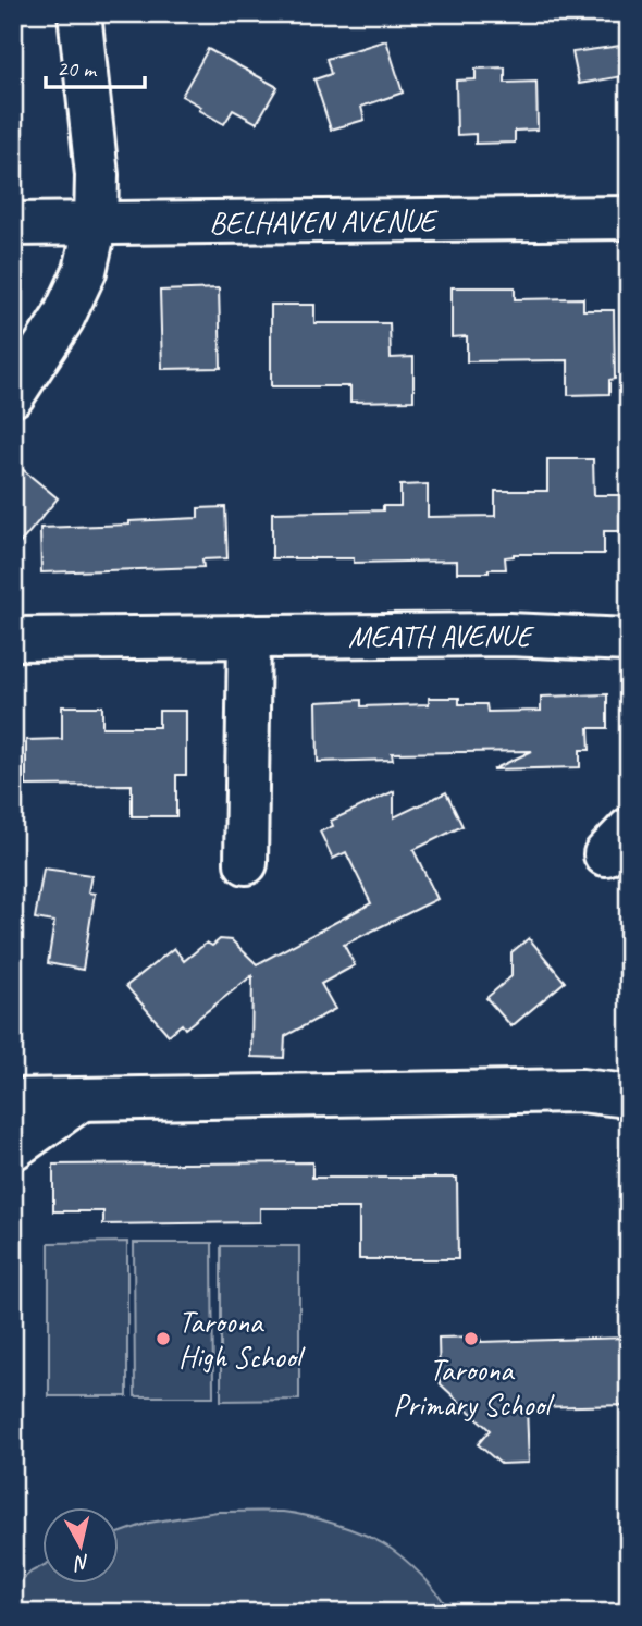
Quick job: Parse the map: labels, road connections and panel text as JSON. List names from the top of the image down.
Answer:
{
  "streets": {
    "street": ["BELHAVEN AVENUE", "MEATH AVENUE"]
  },
  "places": ["Taroona High School", "Taroona Primary School"],
  "scale_bar": "20 m",
  "north": "bottom"
}
